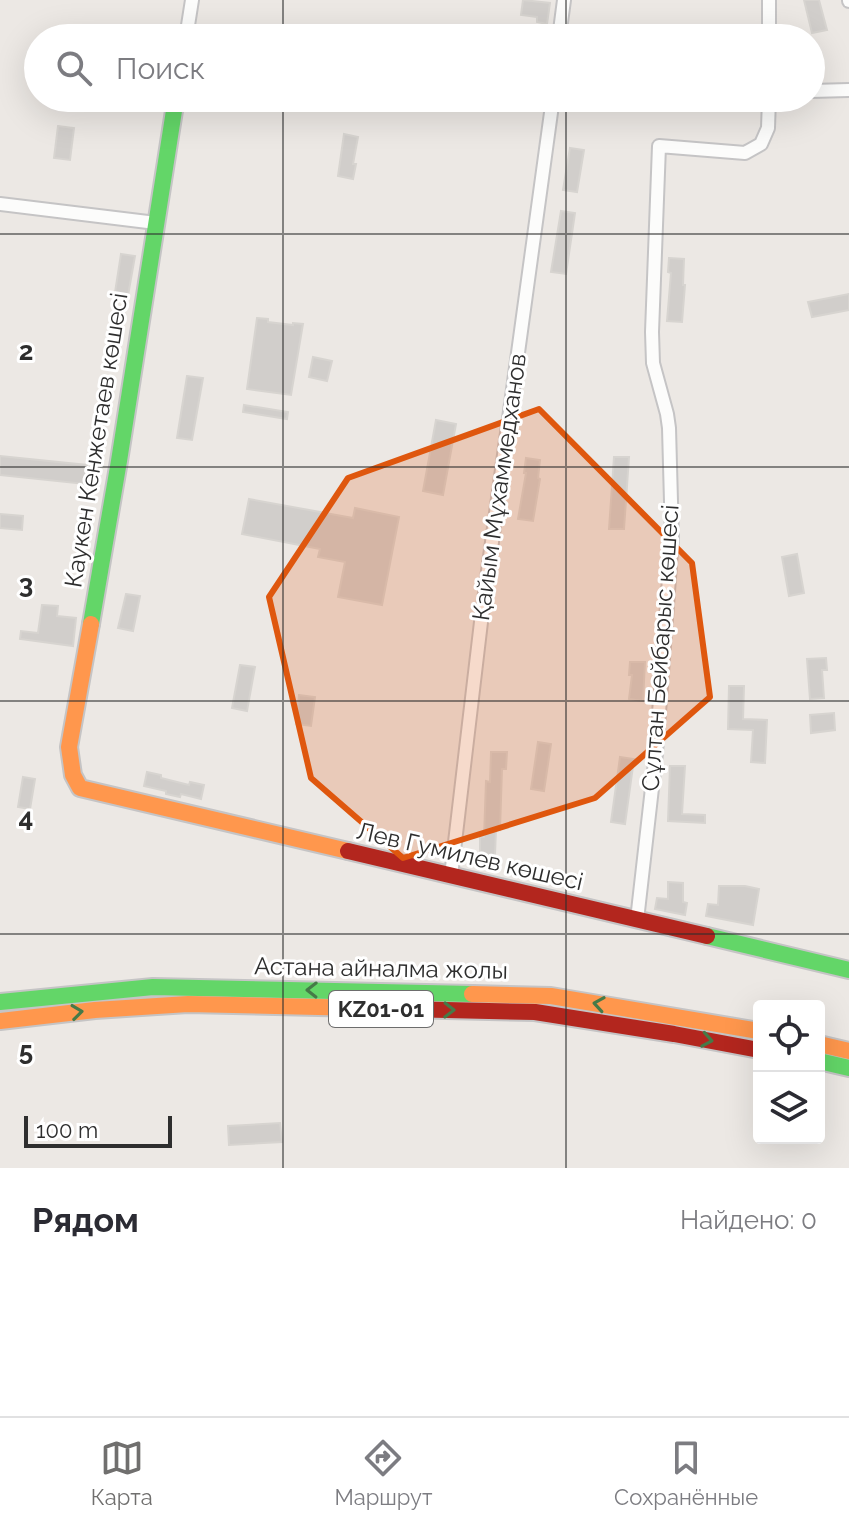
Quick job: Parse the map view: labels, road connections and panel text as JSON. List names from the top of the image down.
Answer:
{
  "streets": {
    "main road": [
      "Каукен Кенжетаев көшесі",
      "Лев Гумилев көшесі",
      "Астана айналма жолы",
      "KZ01-01"
    ],
    "street": ["Қайым Мұхаммедханов", "Сұлтан Бейбарыс көшесі"]
  },
  "crossings": [
    ["Каукен Кенжетаев көшесі", "Лев Гумилев көшесі"],
    ["Қайым Мұхаммедханов", "Лев Гумилев көшесі"],
    ["Сұлтан Бейбарыс көшесі", "Лев Гумилев көшесі"]
  ],
  "scale_bar": "100 m",
  "page": {
    "search": "Поиск",
    "scale": "100 m",
    "heading": ["Рядом", "Найдено: 0"],
    "nav": ["Карта", "Маршрут", "Сохранённые"]
  },
  "grid": {
    "rows": [
      "2",
      "3",
      "4",
      "5"
    ]
  }
}
